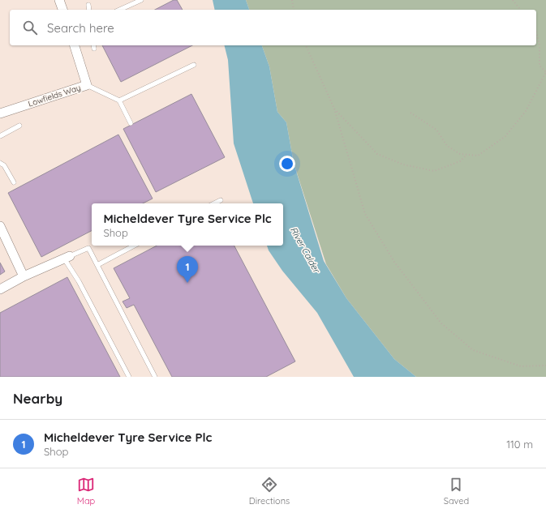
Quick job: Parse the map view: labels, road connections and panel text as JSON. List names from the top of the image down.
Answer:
{
  "streets": {
    "street": ["Lowfields Way"]
  },
  "water": ["River Calder"],
  "page": {
    "search": "Search here",
    "popup": ["Micheldever Tyre Service Plc", "Shop"],
    "pins": "1",
    "heading": "Nearby",
    "list": [
      {
        "mark": "1",
        "name": "Micheldever Tyre Service Plc",
        "note": "Shop",
        "value": "110 m"
      }
    ],
    "nav": ["Map", "Directions", "Saved"]
  }
}
